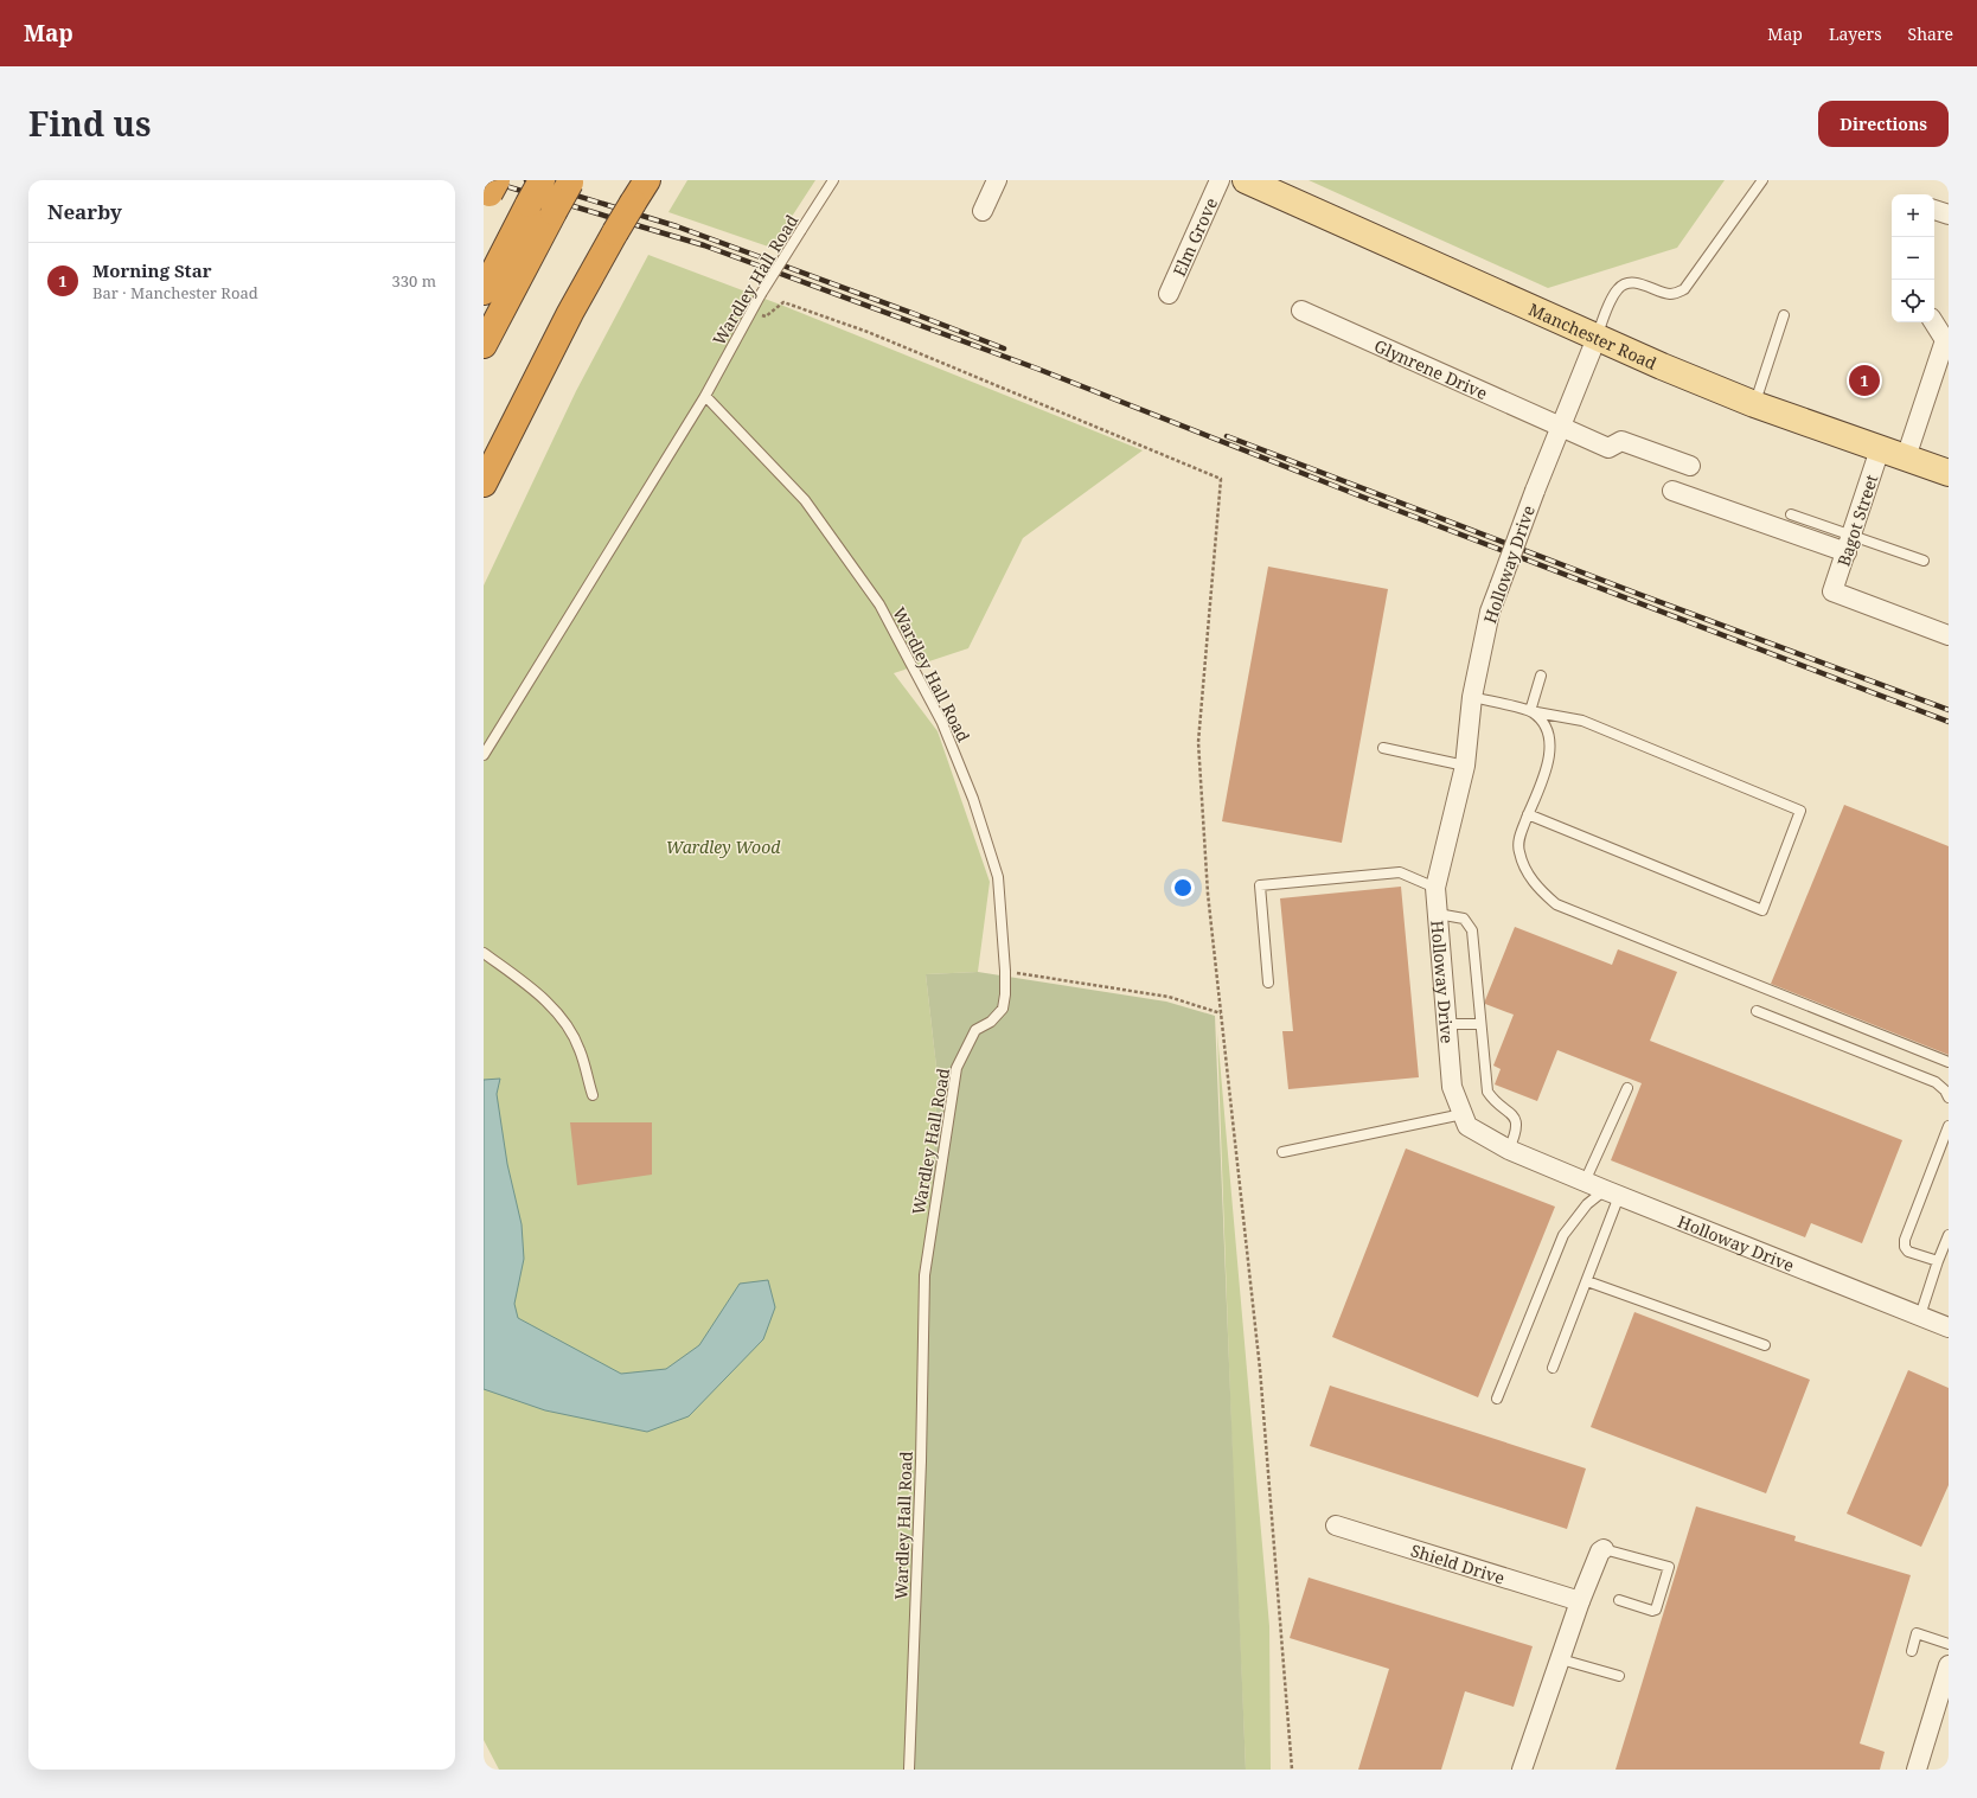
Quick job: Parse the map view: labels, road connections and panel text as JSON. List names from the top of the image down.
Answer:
{
  "streets": {
    "main road": ["Manchester Road"],
    "street": [
      "Elm Grove",
      "Glynrene Drive",
      "Bagot Street",
      "Holloway Drive",
      "Shield Drive"
    ],
    "lane": ["Wardley Hall Road"]
  },
  "crossings": [
    ["Manchester Road", "Bagot Street"],
    ["Manchester Road", "Holloway Drive"],
    ["Glynrene Drive", "Holloway Drive"]
  ],
  "parks": ["Wardley Wood"],
  "page": {
    "header": "Map",
    "nav": ["Map", "Layers", "Share"],
    "title": "Find us",
    "buttons": "Directions",
    "heading": "Nearby",
    "map_buttons": ["+", "−"],
    "list": [
      {
        "mark": "1",
        "name": "Morning Star",
        "note": "Bar · Manchester Road",
        "value": "330 m"
      }
    ],
    "pins": "1"
  }
}
